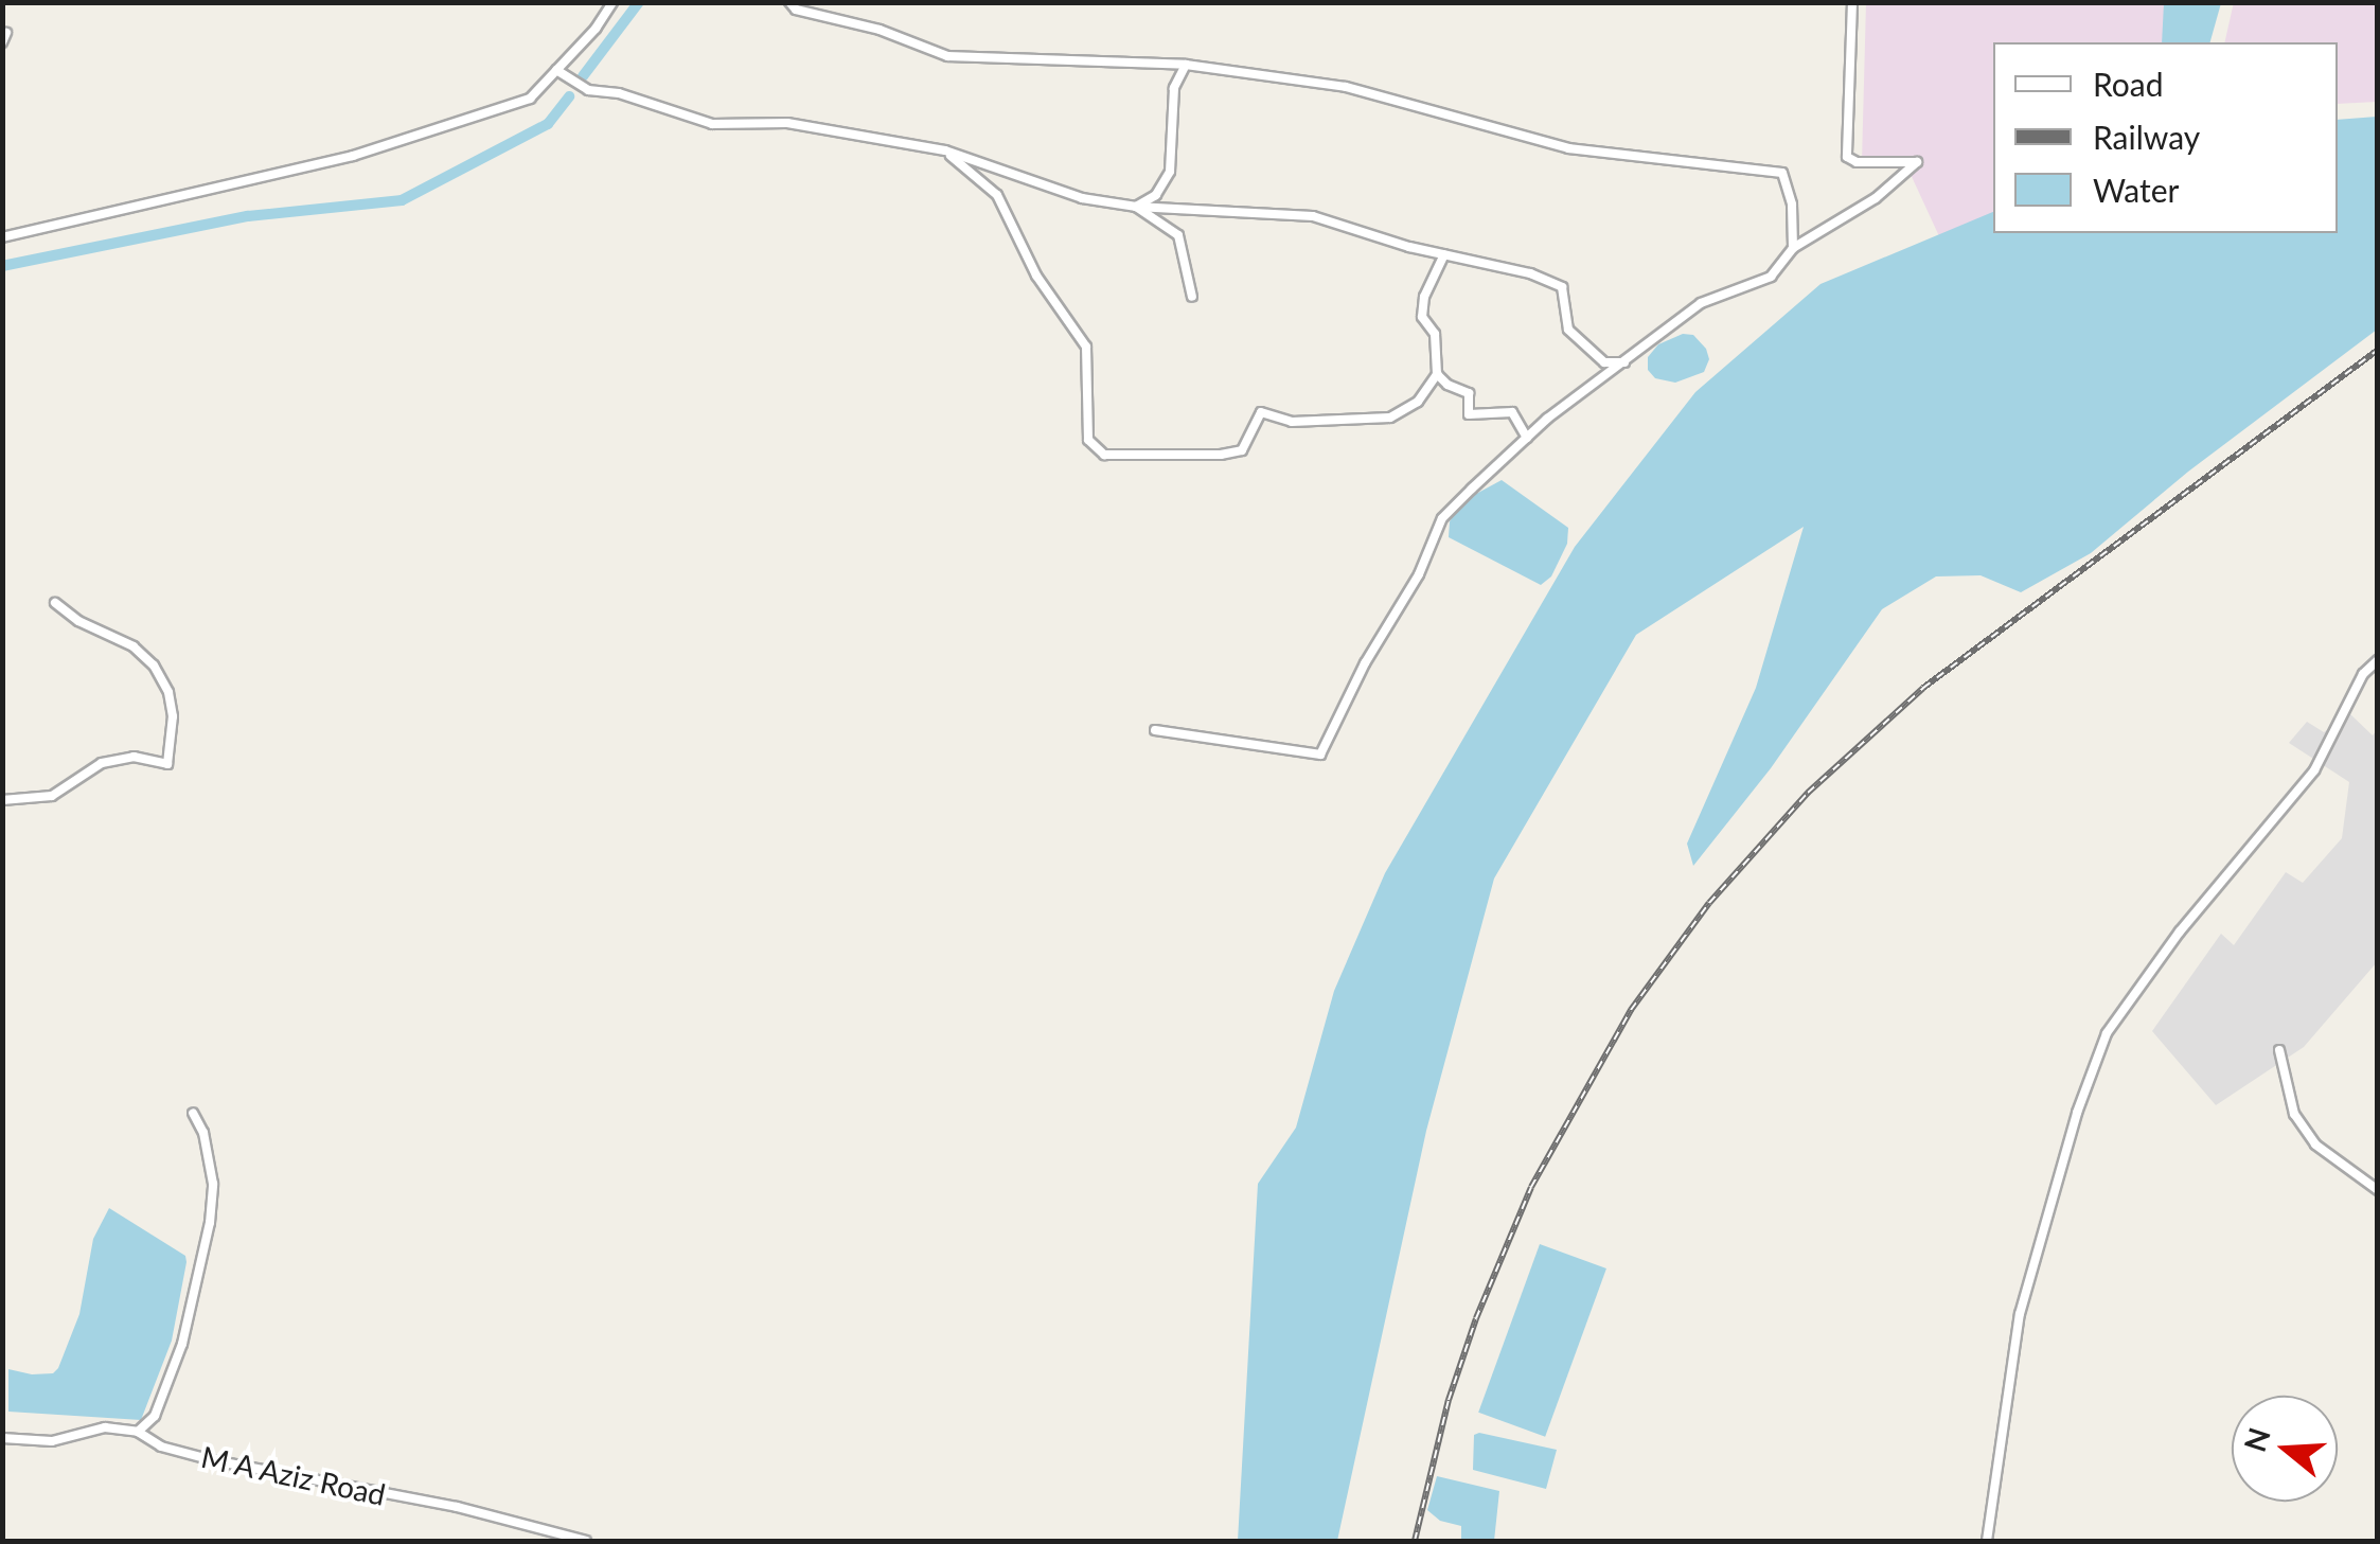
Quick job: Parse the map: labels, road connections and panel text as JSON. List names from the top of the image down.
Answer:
{
  "streets": {
    "street": ["M A Aziz Road"]
  },
  "legend": ["Road", "Railway", "Water"],
  "north": "left"
}
